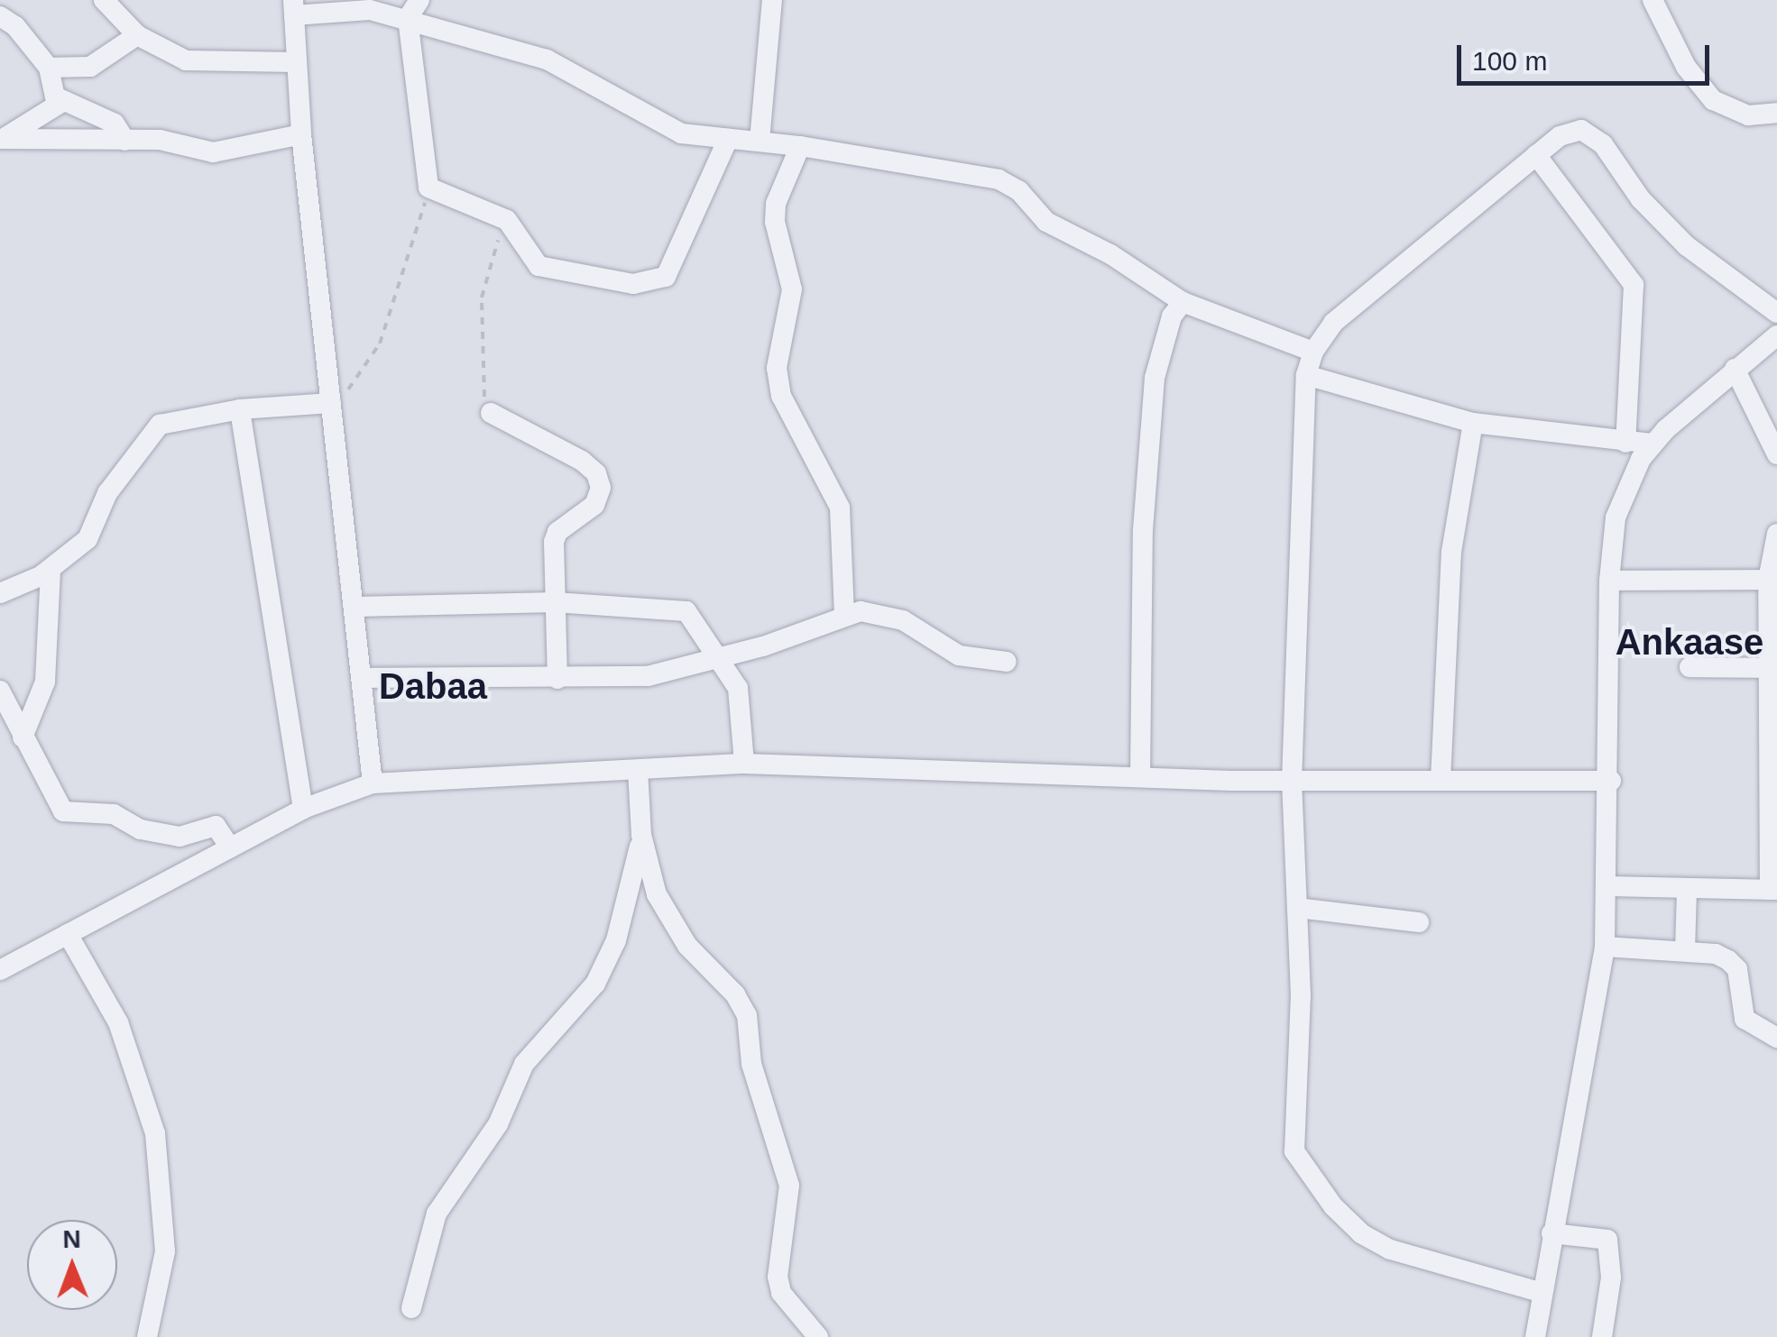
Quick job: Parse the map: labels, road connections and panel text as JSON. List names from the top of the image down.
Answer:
{
  "districts": ["Ankaase", "Dabaa"],
  "scale_bar": "100 m",
  "north": "top"
}
